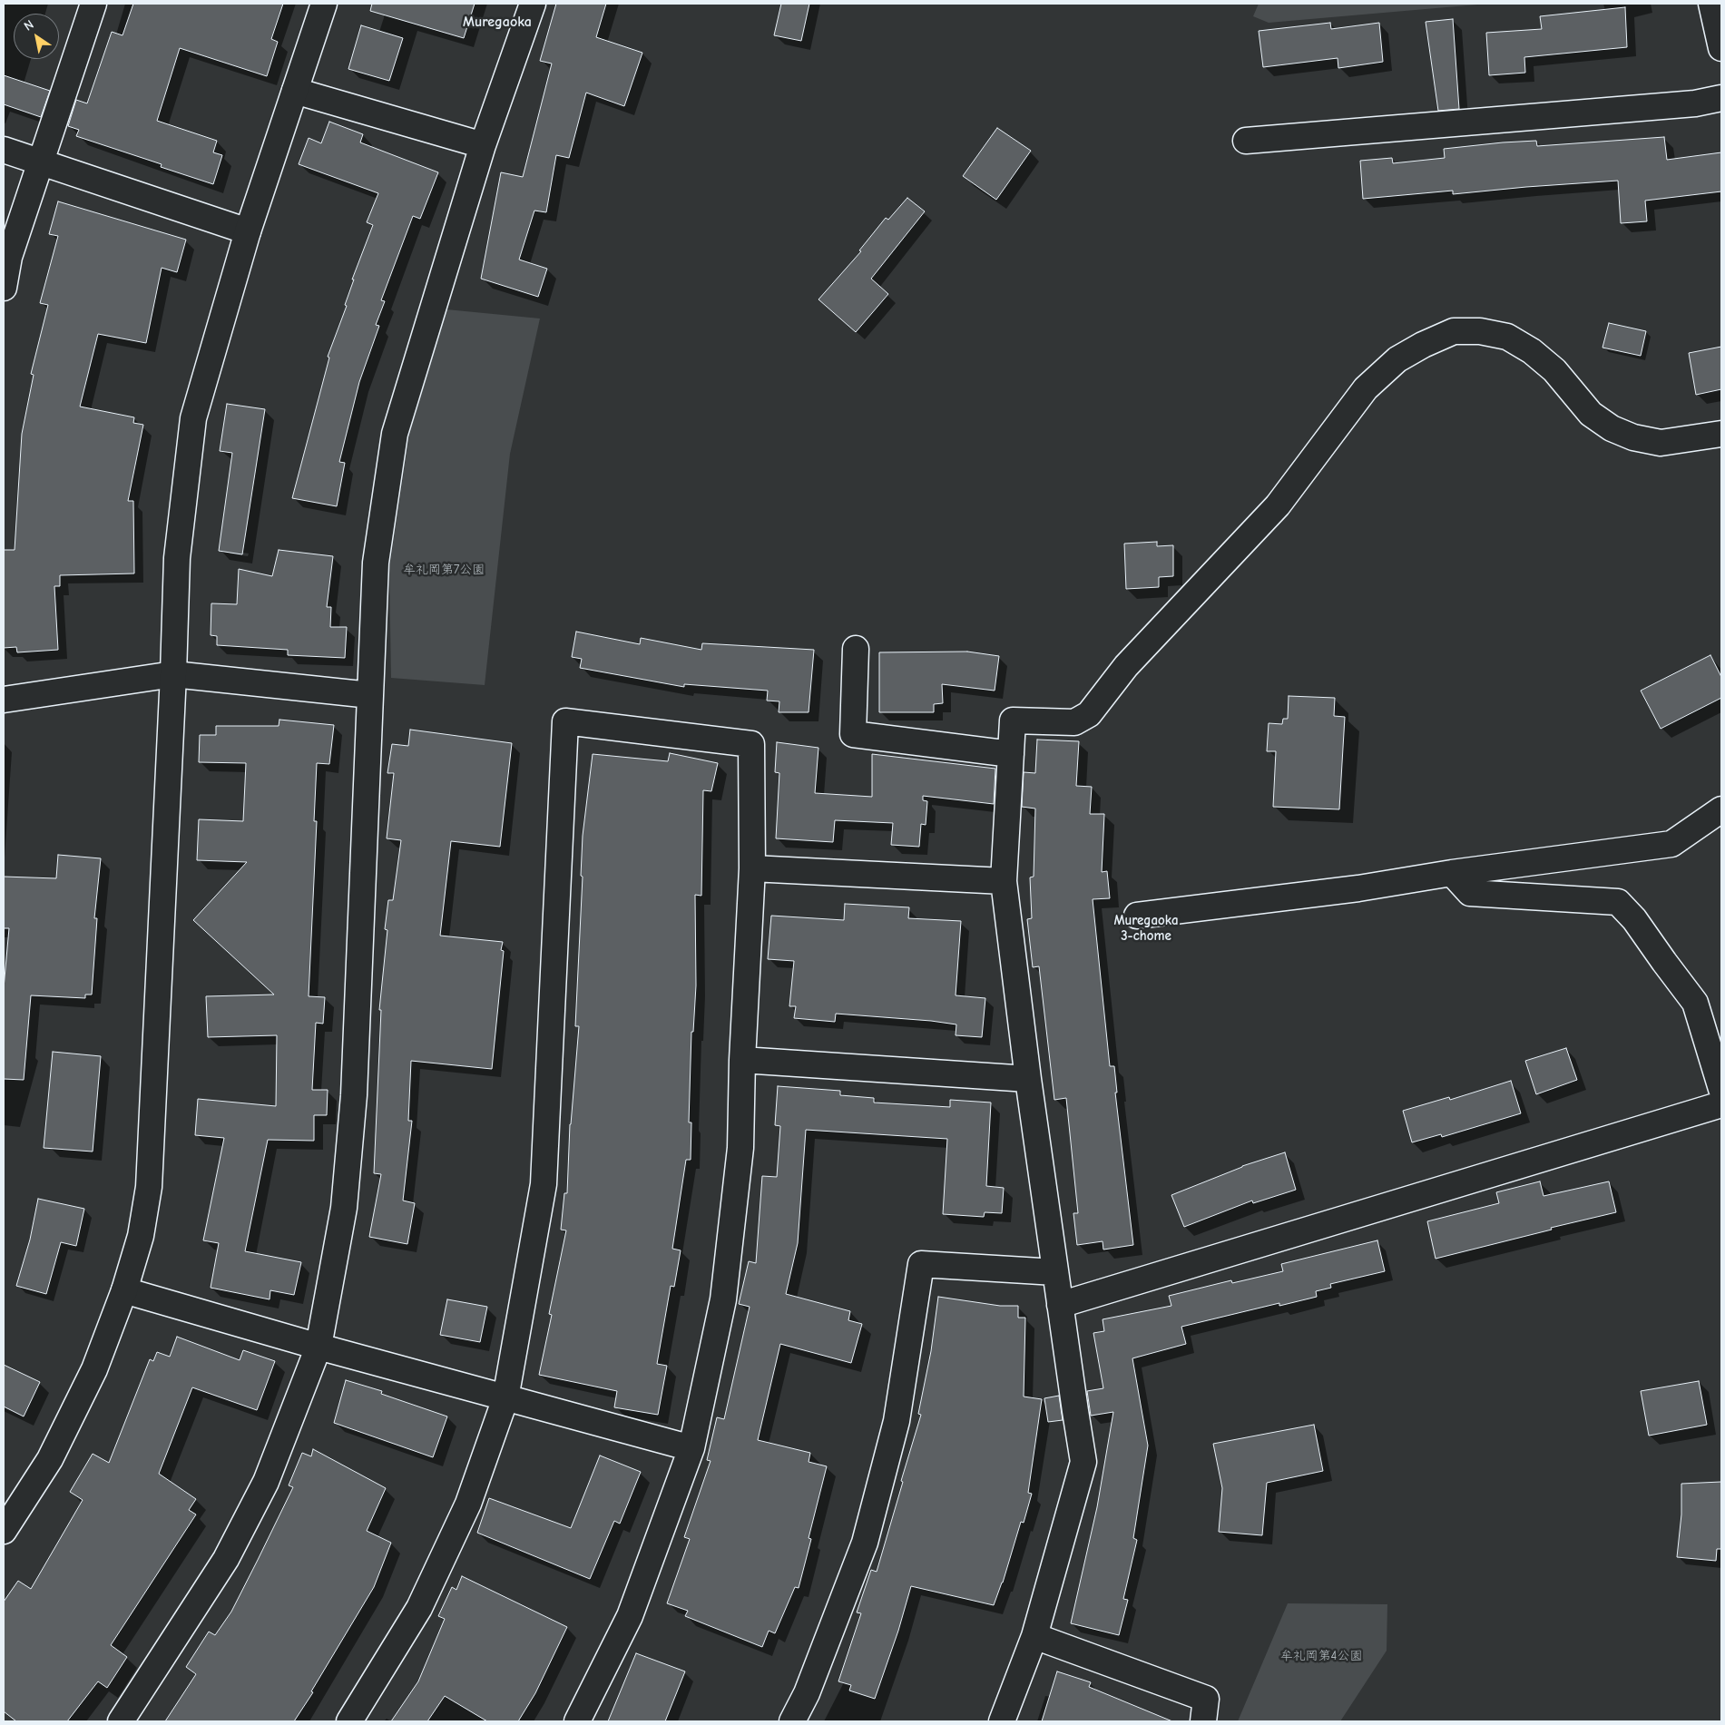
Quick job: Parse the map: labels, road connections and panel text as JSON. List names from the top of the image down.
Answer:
{
  "districts": ["Muregaoka", "Muregaoka 3-chome"],
  "parks": ["牟礼岡第7公園", "牟礼岡第4公園"],
  "north": "top left"
}
